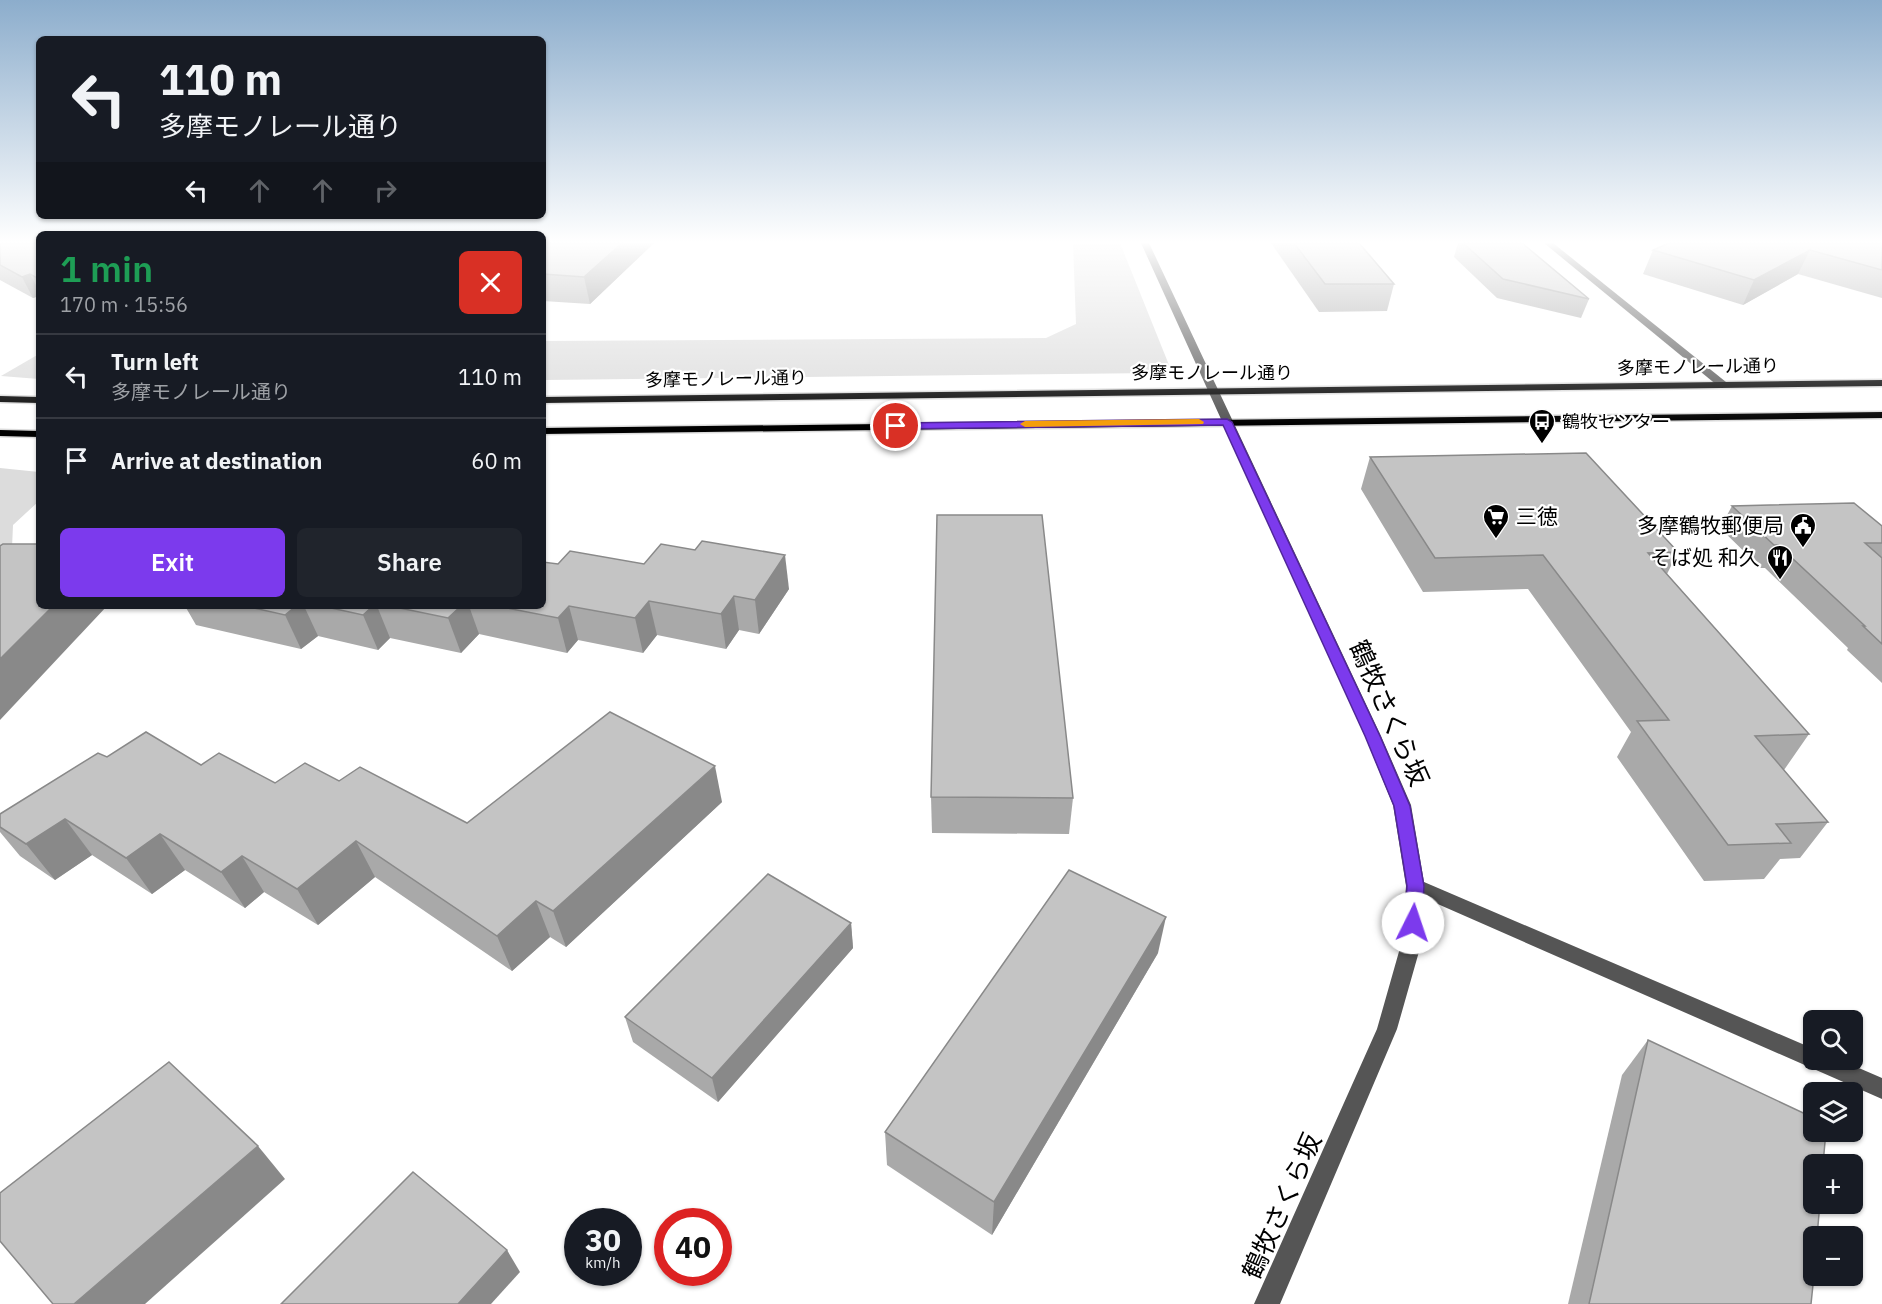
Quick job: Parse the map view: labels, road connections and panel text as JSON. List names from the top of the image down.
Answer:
{
  "streets": {
    "main road": ["多摩モノレール通り"],
    "street": ["鶴牧さくら坂"]
  },
  "crossings": [
    ["多摩モノレール通り", "鶴牧さくら坂"]
  ],
  "places": {
    "bus stop": ["鶴牧センター"],
    "supermarket": ["三徳"],
    "public building": ["多摩鶴牧郵便局"],
    "restaurant": ["そば処 和久"]
  },
  "page": {
    "turn": ["110 m", "多摩モノレール通り"],
    "heading": ["1 min", "170 m · 15:56"],
    "list": [
      {
        "name": "Turn left",
        "note": "多摩モノレール通り",
        "value": "110 m"
      },
      {
        "name": "Arrive at destination",
        "value": "60 m"
      }
    ],
    "buttons": ["Exit", "Share"],
    "map_buttons": ["+", "−"],
    "speed": "30 km/h",
    "limit": "40"
  }
}
